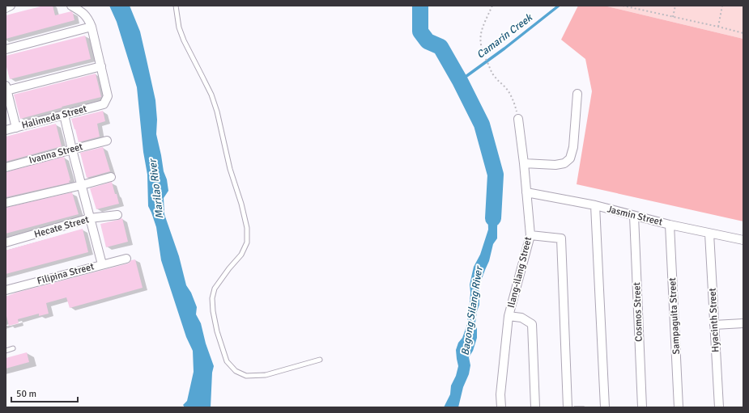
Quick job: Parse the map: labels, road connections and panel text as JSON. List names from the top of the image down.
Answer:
{
  "streets": {
    "street": [
      "Halimeda Street",
      "Ivanna Street",
      "Jasmin Street",
      "Hecate Street",
      "Ilang-ilang Street",
      "Filipina Street",
      "Cosmos Street",
      "Sampaguita Street",
      "Hyacinth Street"
    ]
  },
  "crossings": [
    ["Jasmin Street", "Ilang-ilang Street"],
    ["Jasmin Street", "Cosmos Street"],
    ["Jasmin Street", "Sampaguita Street"],
    ["Jasmin Street", "Hyacinth Street"]
  ],
  "water": ["Camarin Creek", "Marilao River", "Bagong Silang River"],
  "scale_bar": "50 m"
}
